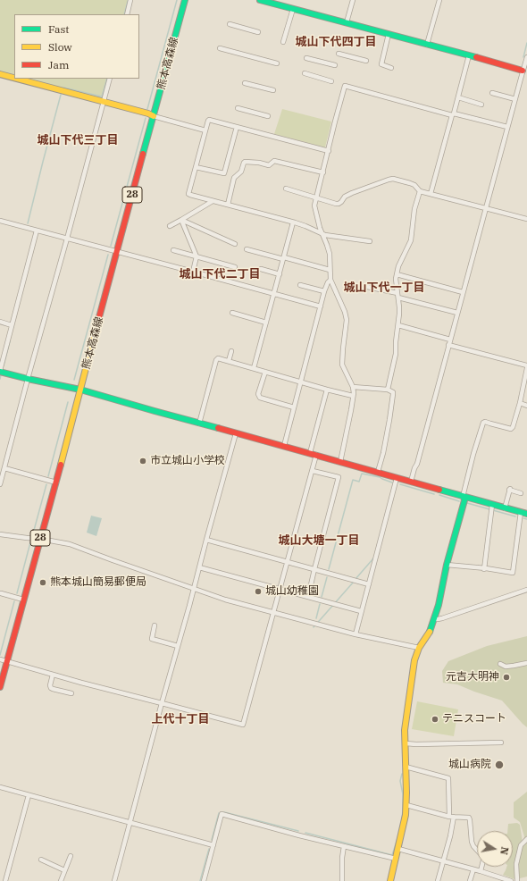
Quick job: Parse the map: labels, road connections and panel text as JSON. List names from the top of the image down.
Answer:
{
  "streets": {
    "street": ["熊本高森線", "28"]
  },
  "districts": [
    "城山下代四丁目",
    "城山下代三丁目",
    "城山下代二丁目",
    "城山下代一丁目",
    "城山大塘一丁目",
    "上代十丁目"
  ],
  "places": [
    "市立城山小学校",
    "熊本城山簡易郵便局",
    "城山幼稚園",
    "元吉大明神",
    "テニスコート",
    "城山病院"
  ],
  "legend": ["Fast", "Slow", "Jam"],
  "north": "right"
}
